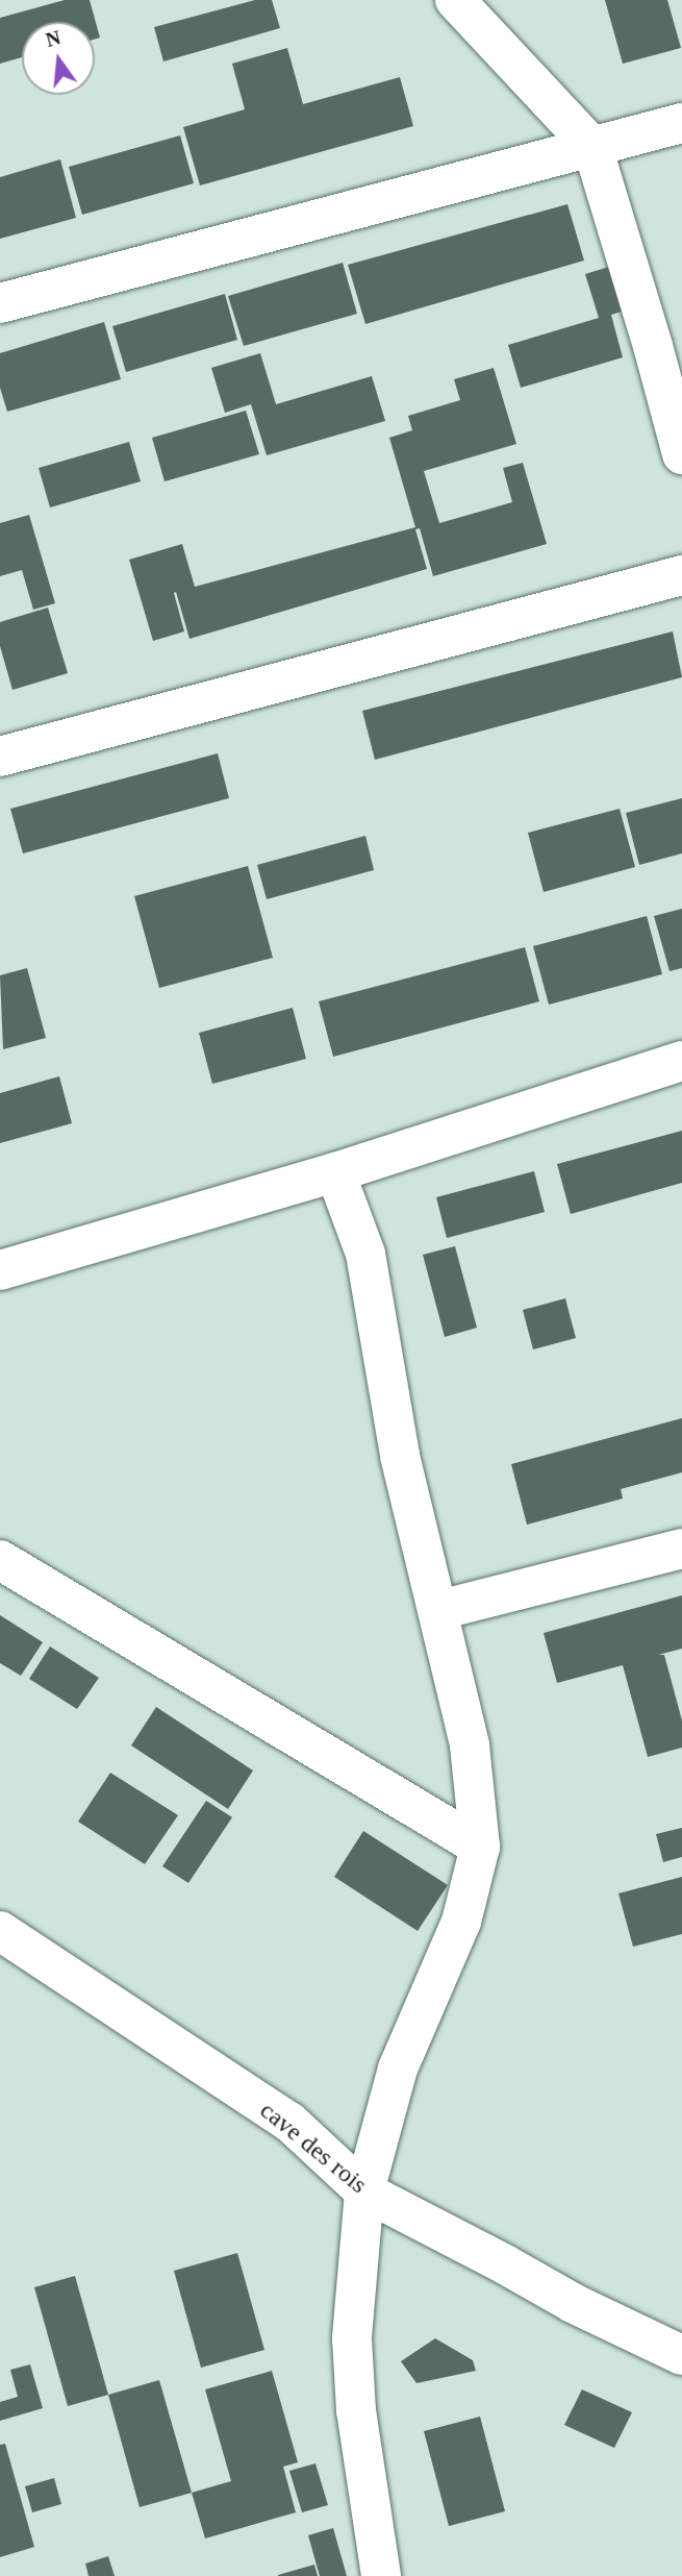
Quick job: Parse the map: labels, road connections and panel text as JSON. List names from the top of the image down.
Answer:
{
  "streets": {
    "street": ["cave des rois"]
  },
  "north": "top"
}
